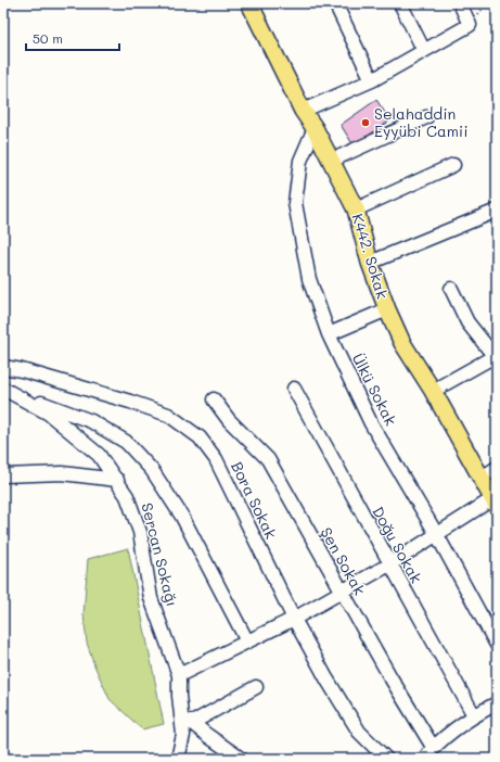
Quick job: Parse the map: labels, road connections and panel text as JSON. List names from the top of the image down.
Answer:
{
  "streets": {
    "main road": ["K442. Sokak"],
    "street": [
      "Ülkü Sokak",
      "Bora Sokak",
      "Doğu Sokak",
      "Sercan Sokağı",
      "Şen Sokak"
    ]
  },
  "crossings": [
    ["K442. Sokak", "Ülkü Sokak"]
  ],
  "places": ["Selahaddin Eyyübi Camii"],
  "scale_bar": "50 m"
}
